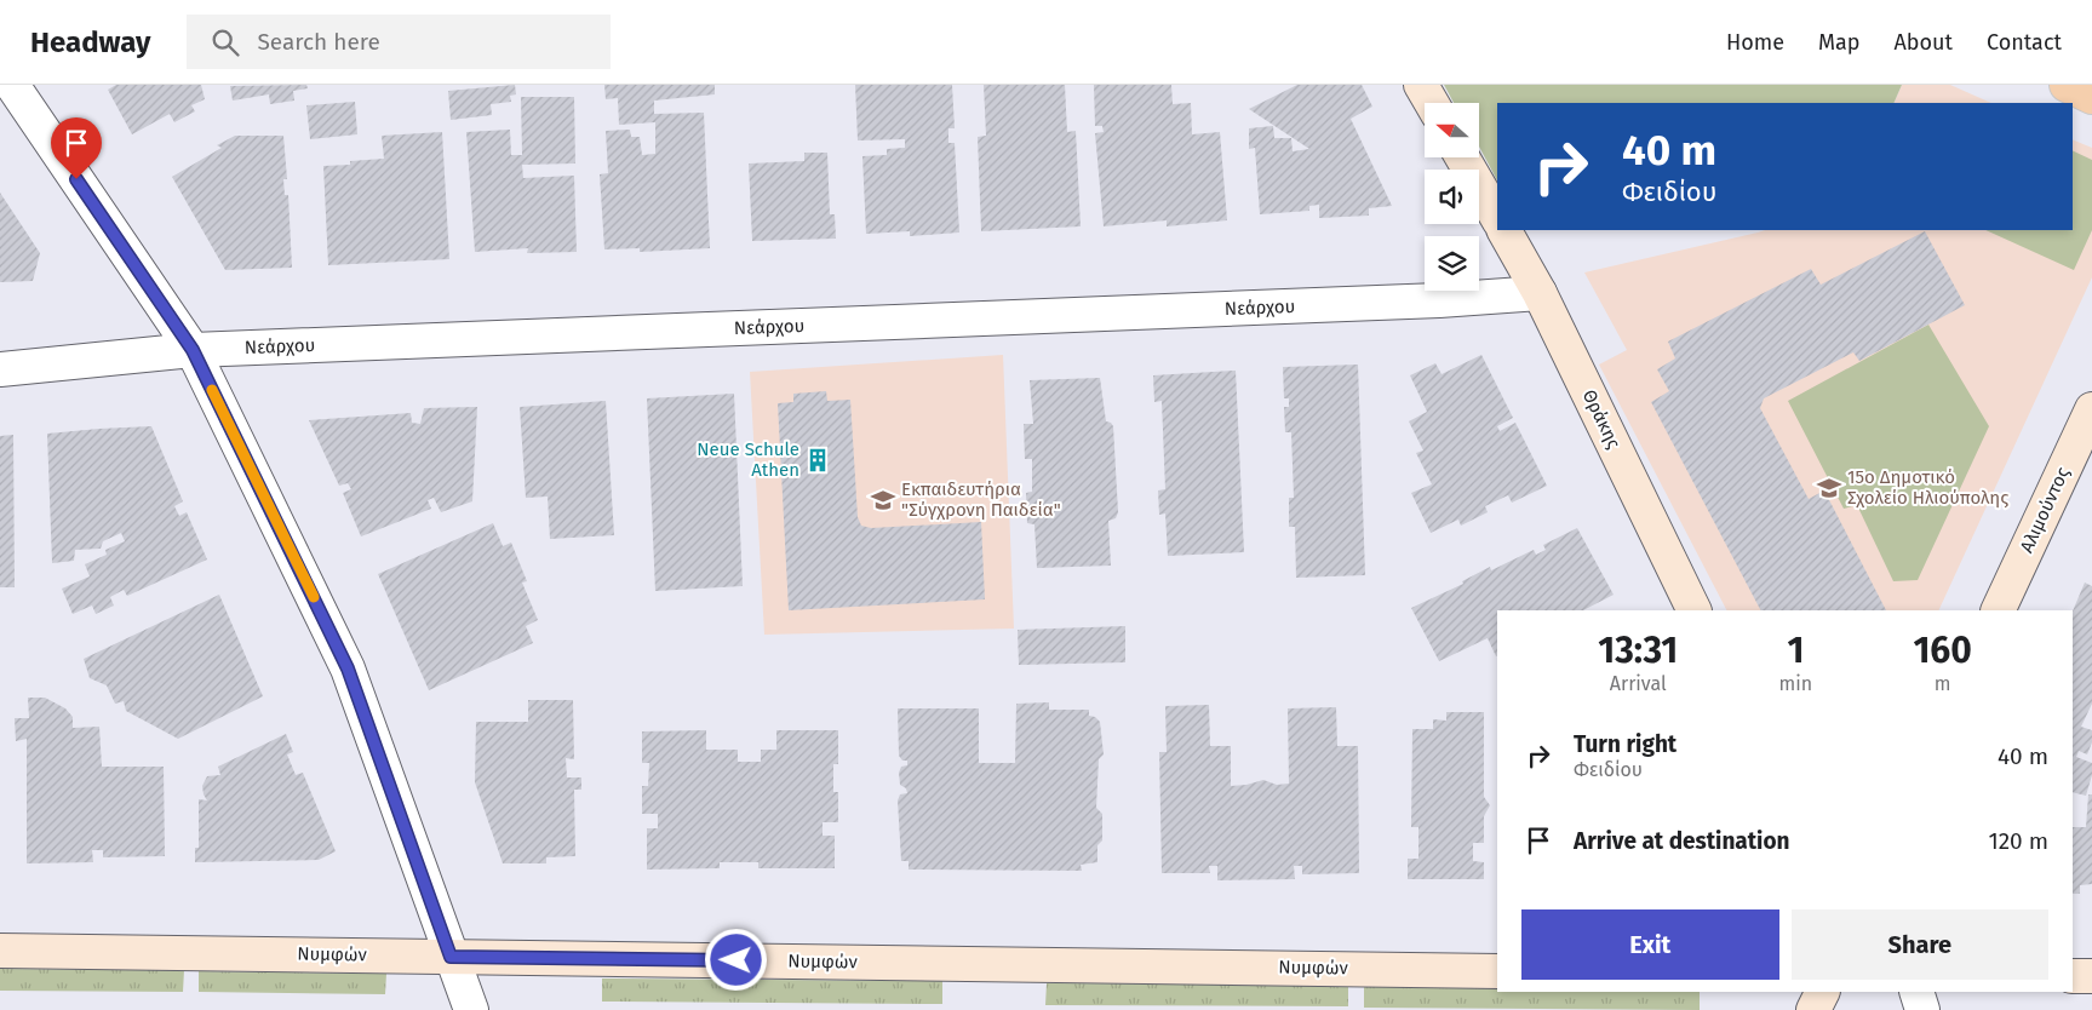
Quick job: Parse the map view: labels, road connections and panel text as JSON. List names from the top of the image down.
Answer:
{
  "streets": {
    "street": [
      "Νεάρχου",
      "Θράκης",
      "Αλιμούντος",
      "Νυμφών"
    ]
  },
  "crossings": [
    ["Νεάρχου", "Θράκης"]
  ],
  "places": {
    "building": ["Neue Schule Athen"],
    "school or university": ["15ο Δημοτικό Σχολείο Ηλιούπολης", "Εκπαιδευτήρια \"Σύγχρονη Παιδεία\""]
  },
  "north": "left",
  "page": {
    "header": "Headway",
    "search": "Search here",
    "nav": [
      "Home",
      "Map",
      "About",
      "Contact"
    ],
    "turn": ["40 m", "Φειδίου"],
    "eta": [
      "13:31",
      "Arrival",
      "1",
      "min",
      "160",
      "m"
    ],
    "list": [
      {
        "name": "Turn right",
        "note": "Φειδίου",
        "value": "40 m"
      },
      {
        "name": "Arrive at destination",
        "value": "120 m"
      }
    ],
    "buttons": ["Exit", "Share"]
  }
}
